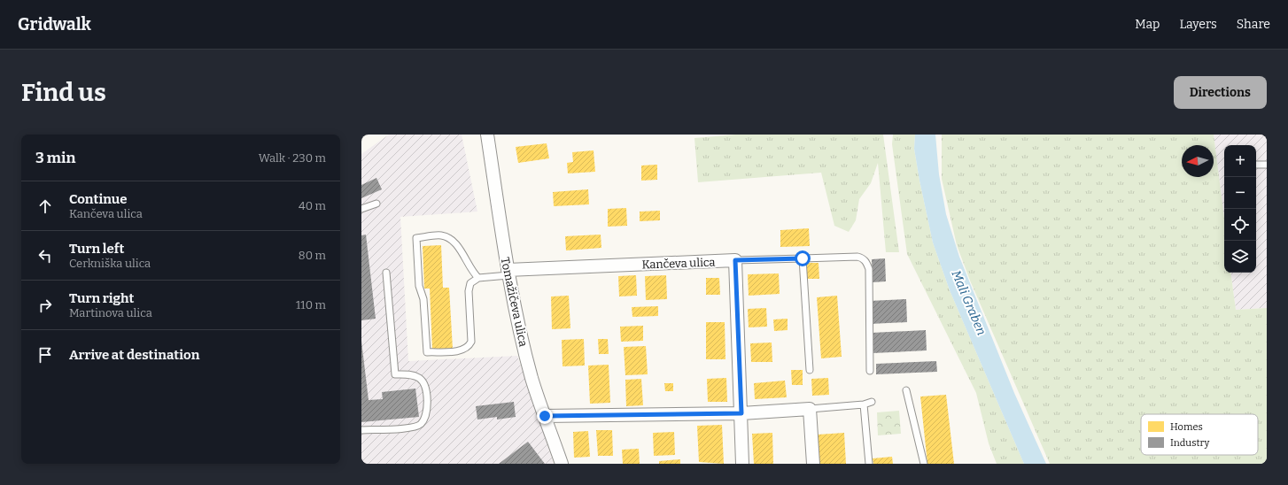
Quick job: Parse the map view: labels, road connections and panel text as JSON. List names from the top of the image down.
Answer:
{
  "streets": {
    "street": ["Kančeva ulica", "Tomažičeva ulica"]
  },
  "crossings": [
    ["Kančeva ulica", "Tomažičeva ulica"]
  ],
  "water": ["Mali Graben"],
  "legend": ["Homes", "Industry"],
  "north": "left",
  "page": {
    "header": "Gridwalk",
    "nav": ["Map", "Layers", "Share"],
    "buttons": "Directions",
    "title": "Find us",
    "heading": ["3 min", "Walk · 230 m"],
    "map_buttons": ["+", "−"],
    "list": [
      ["Continue", "Kančeva ulica", "40 m"],
      ["Turn left", "Cerkniška ulica", "80 m"],
      ["Turn right", "Martinova ulica", "110 m"],
      "Arrive at destination"
    ]
  }
}
